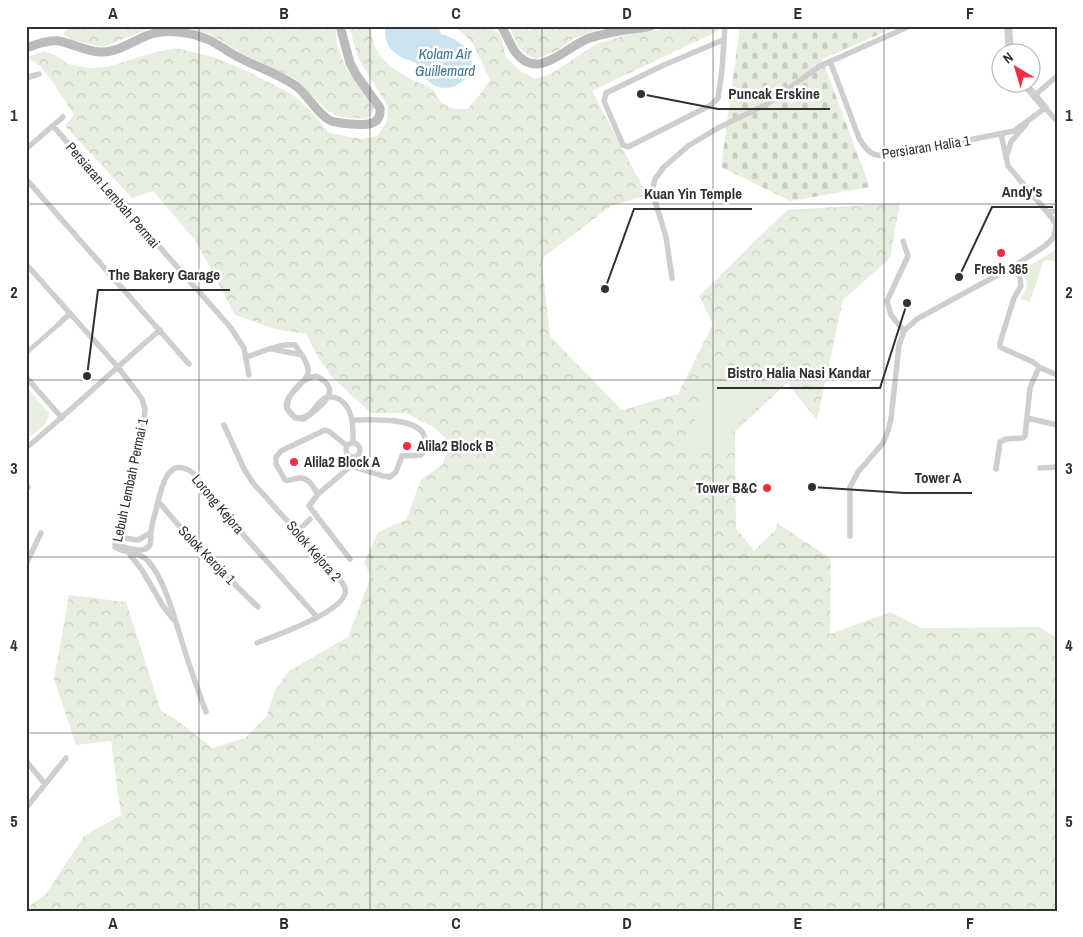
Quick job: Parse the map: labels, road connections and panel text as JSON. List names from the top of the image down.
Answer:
{
  "streets": {
    "street": [
      "Persiaran Halia 1",
      "Persiaran Lembah Permai",
      "Lebuh Lembah Permai 1",
      "Lorong Kejora",
      "Solok Kejora 2",
      "Solok Keroja 1"
    ]
  },
  "crossings": [
    ["Lebuh Lembah Permai 1", "Lorong Kejora"],
    ["Lorong Kejora", "Solok Kejora 2"],
    ["Lorong Kejora", "Solok Keroja 1"]
  ],
  "water": ["Kolam Air Guillemard"],
  "places": [
    "Puncak Erskine",
    "Fresh 365",
    "Andy's",
    "Kuan Yin Temple",
    "Bistro Halia Nasi Kandar",
    "The Bakery Garage",
    "Alila2 Block B",
    "Alila2 Block A",
    "Tower A",
    "Tower B&C"
  ],
  "north": "top left",
  "grid": {
    "columns": [
      "A",
      "B",
      "C",
      "D",
      "E",
      "F"
    ],
    "rows": [
      "1",
      "2",
      "3",
      "4",
      "5"
    ]
  }
}
